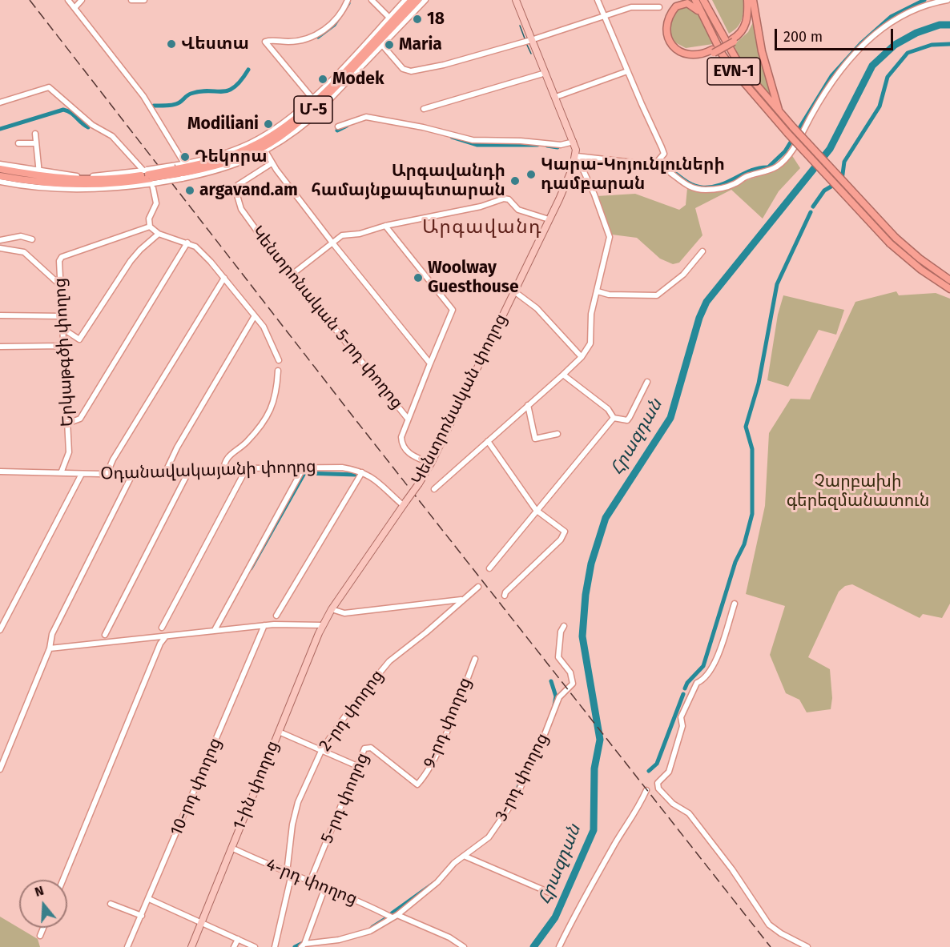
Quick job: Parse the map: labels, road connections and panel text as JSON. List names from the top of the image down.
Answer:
{
  "streets": {
    "highway": ["EVN-1", "Մ-5"],
    "main road": ["Կենտրոնական փողոց", "1-ին փողոց"],
    "street": [
      "Կենտրոնական 5-րդ փողոց",
      "Երկաթգծի փողոց",
      "Օդանավակայանի փողոց",
      "2-րդ փողոց",
      "9-րդ փողոց",
      "3-րդ փողոց",
      "10-րդ փողոց",
      "5-րդ փողոց",
      "4-րդ փողոց"
    ]
  },
  "crossings": [
    ["Կենտրոնական 5-րդ փողոց", "Կենտրոնական փողոց"],
    ["Երկաթգծի փողոց", "Օդանավակայանի փողոց"],
    ["Կենտրոնական փողոց", "Օդանավակայանի փողոց"],
    ["Կենտրոնական փողոց", "1-ին փողոց"],
    ["2-րդ փողոց", "4-րդ փողոց"],
    ["9-րդ փողոց", "5-րդ փողոց"],
    ["3-րդ փողոց", "4-րդ փողոց"],
    ["1-ին փողոց", "4-րդ փողոց"],
    ["5-րդ փողոց", "4-րդ փողոց"]
  ],
  "districts": ["Արգավանդ"],
  "water": ["Հրազդան"],
  "parks": ["Չարբախի գերեզմանատուն"],
  "places": [
    "18",
    "Վեստա",
    "Maria",
    "Modek",
    "Modiliani",
    "Դեկորա",
    "Կարա-Կոյունլուների դամբարան",
    "Արգավանդի համայնքապետարան",
    "argavand.am",
    "Woolway Guesthouse"
  ],
  "scale_bar": "200 m",
  "north": "top"
}
